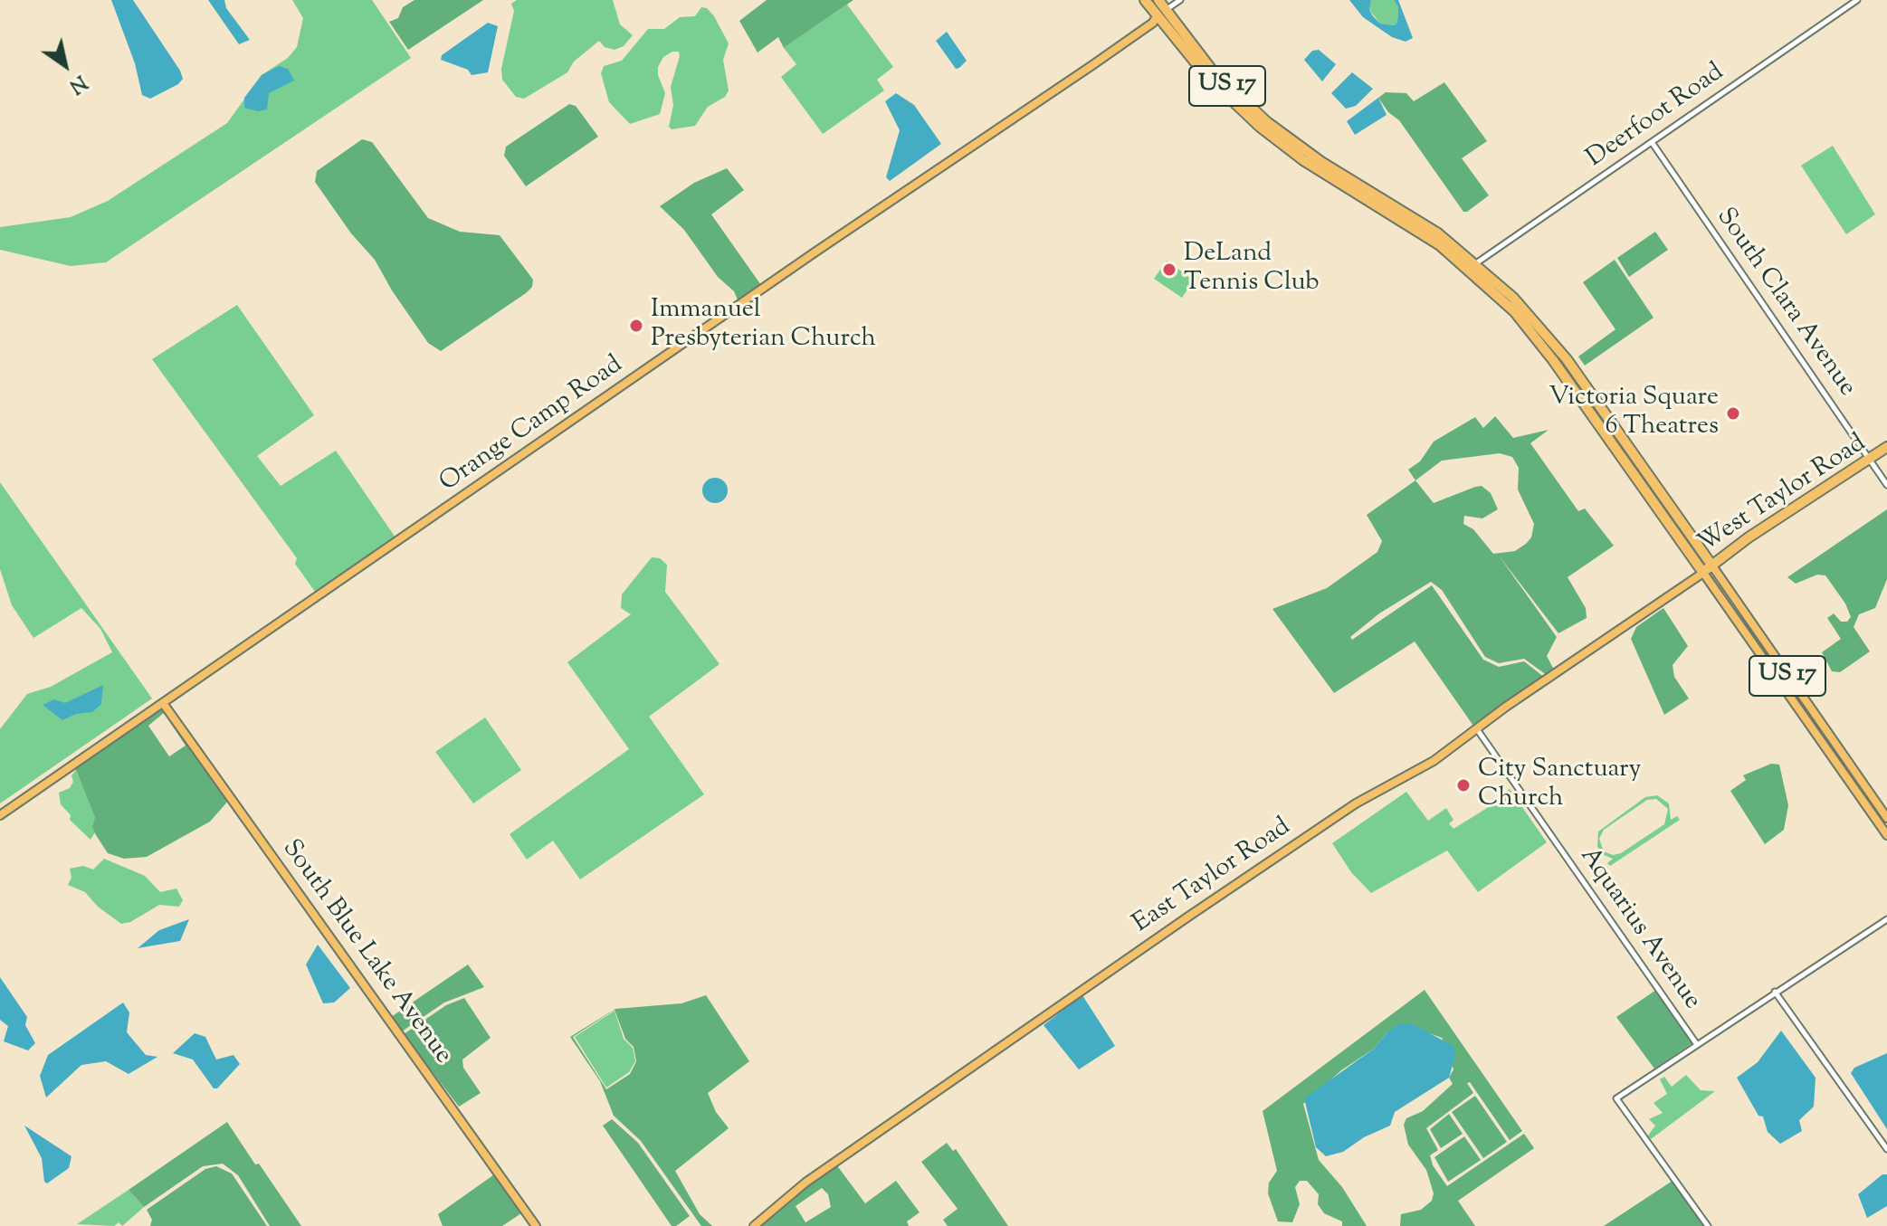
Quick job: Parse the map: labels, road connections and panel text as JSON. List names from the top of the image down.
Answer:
{
  "streets": {
    "highway": ["US 17", "West Taylor Road"],
    "main road": ["Orange Camp Road", "East Taylor Road", "South Blue Lake Avenue"],
    "street": ["Deerfoot Road", "South Clara Avenue", "Aquarius Avenue"]
  },
  "crossings": [
    ["US 17", "Deerfoot Road"],
    ["US 17", "Orange Camp Road"],
    ["US 17", "West Taylor Road"],
    ["US 17", "East Taylor Road"],
    ["Deerfoot Road", "South Clara Avenue"],
    ["South Clara Avenue", "West Taylor Road"],
    ["Orange Camp Road", "South Blue Lake Avenue"],
    ["West Taylor Road", "East Taylor Road"],
    ["East Taylor Road", "Aquarius Avenue"]
  ],
  "places": [
    "DeLand Tennis Club",
    "Immanuel Presbyterian Church",
    "Victoria Square 6 Theatres",
    "City Sanctuary Church"
  ],
  "north": "bottom right"
}
